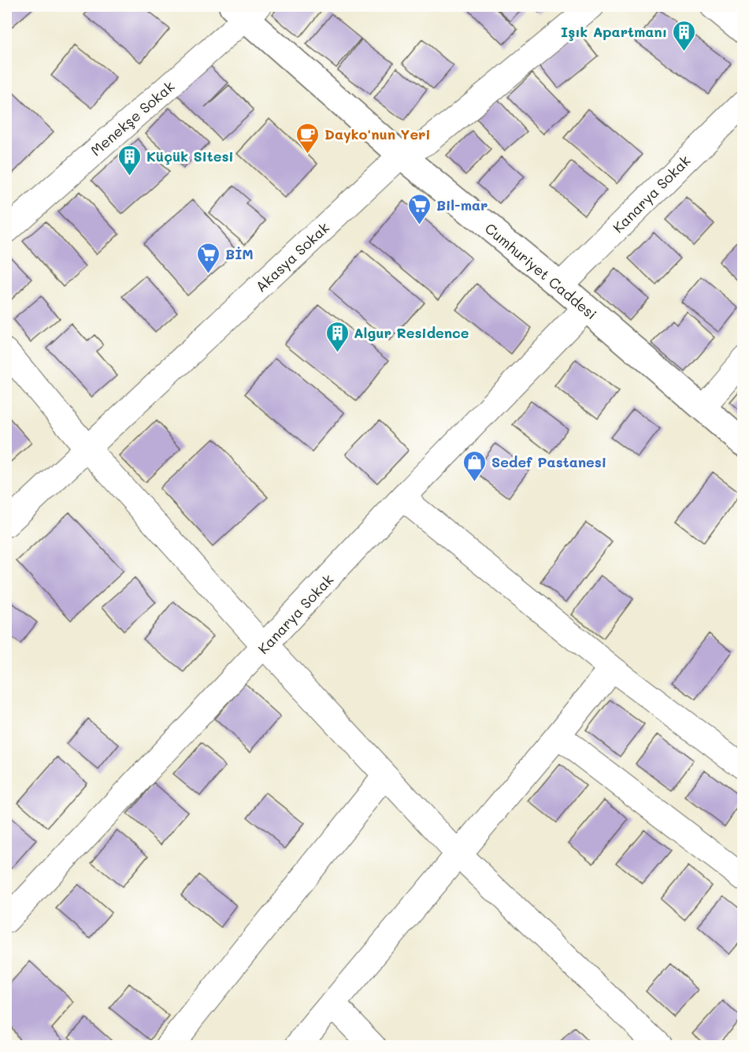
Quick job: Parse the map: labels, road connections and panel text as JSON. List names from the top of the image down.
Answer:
{
  "streets": {
    "main road": ["Cumhuriyet Caddesi"],
    "street": ["Menekşe Sokak", "Kanarya Sokak", "Akasya Sokak"]
  },
  "crossings": [
    ["Menekşe Sokak", "Cumhuriyet Caddesi"],
    ["Kanarya Sokak", "Cumhuriyet Caddesi"],
    ["Akasya Sokak", "Cumhuriyet Caddesi"]
  ],
  "places": {
    "building": ["Işık Apartmanı", "Küçük Sitesi", "Algur Residence"],
    "cafe": ["Dayko'nun Yeri"],
    "supermarket": ["Bil-mar", "BİM"],
    "shop": ["Sedef Pastanesi"]
  }
}
